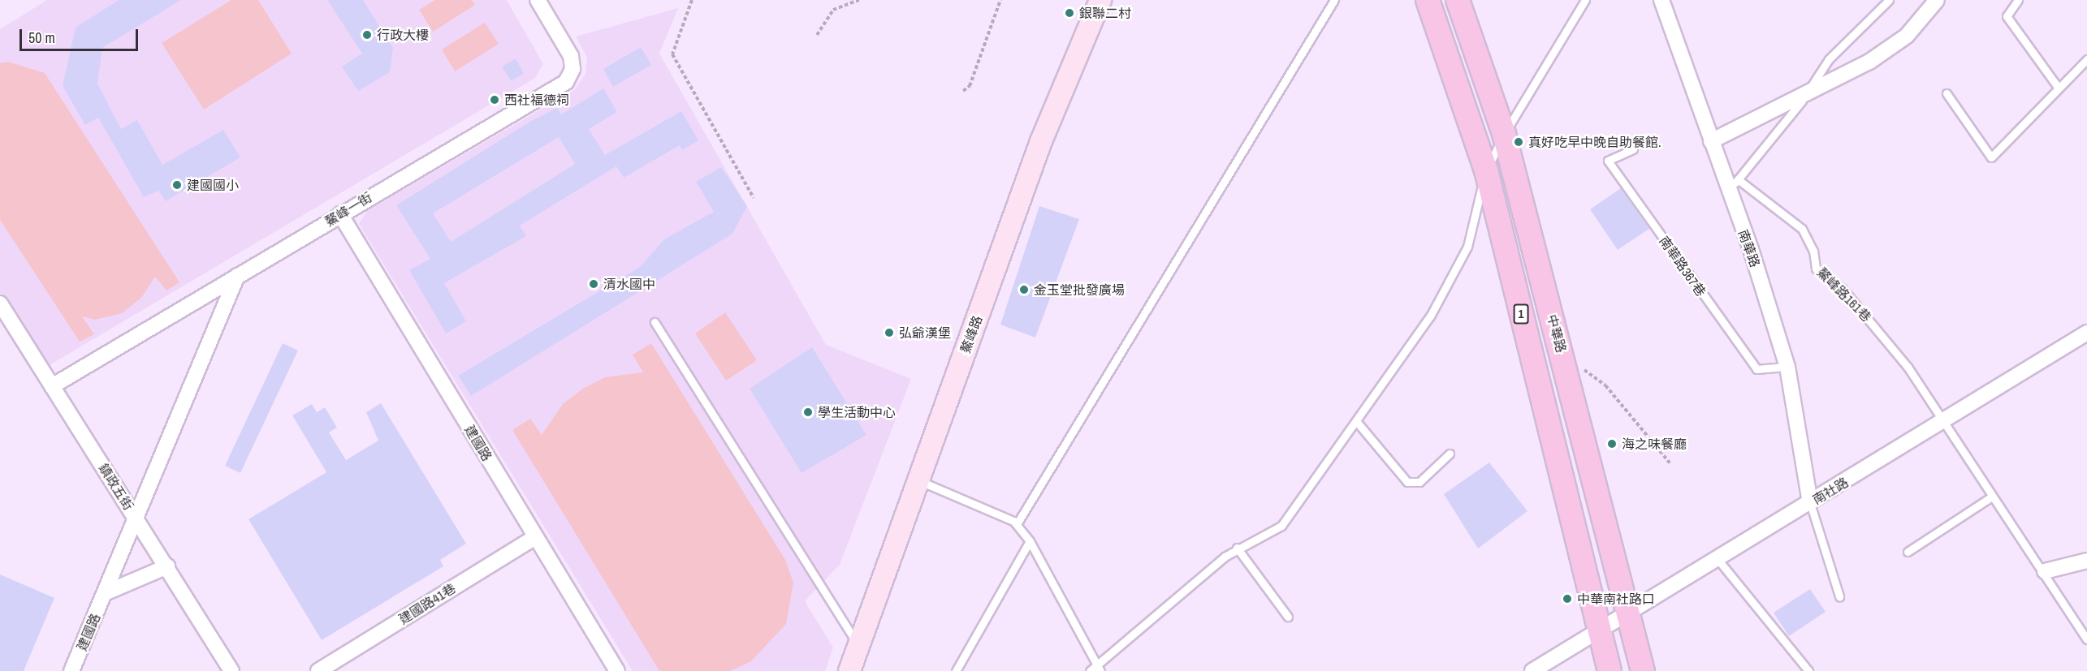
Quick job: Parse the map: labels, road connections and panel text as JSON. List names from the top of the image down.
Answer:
{
  "streets": {
    "main road": ["1", "中華路"],
    "street": [
      "鰲峰一街",
      "南華路",
      "鰲峰路",
      "建國路",
      "鎮政五街",
      "南社路",
      "建國路41巷"
    ],
    "lane": ["南華路367巷", "鰲峰路161巷"]
  },
  "crossings": [
    ["鰲峰一街", "建國路"],
    ["鰲峰一街", "鎮政五街"],
    ["南華路", "南華路367巷"],
    ["南華路", "南社路"],
    ["鰲峰路161巷", "南社路"],
    ["1", "南社路"],
    ["中華路", "南社路"],
    ["建國路", "鎮政五街"],
    ["建國路", "建國路41巷"]
  ],
  "places": [
    "銀聯二村",
    "行政大樓",
    "西社福德祠",
    "真好吃早中晚自助餐館.",
    "建國國小",
    "清水國中",
    "金玉堂批發廣場",
    "弘爺漢堡",
    "學生活動中心",
    "海之味餐廳",
    "中華南社路口"
  ],
  "scale_bar": "50 m"
}
